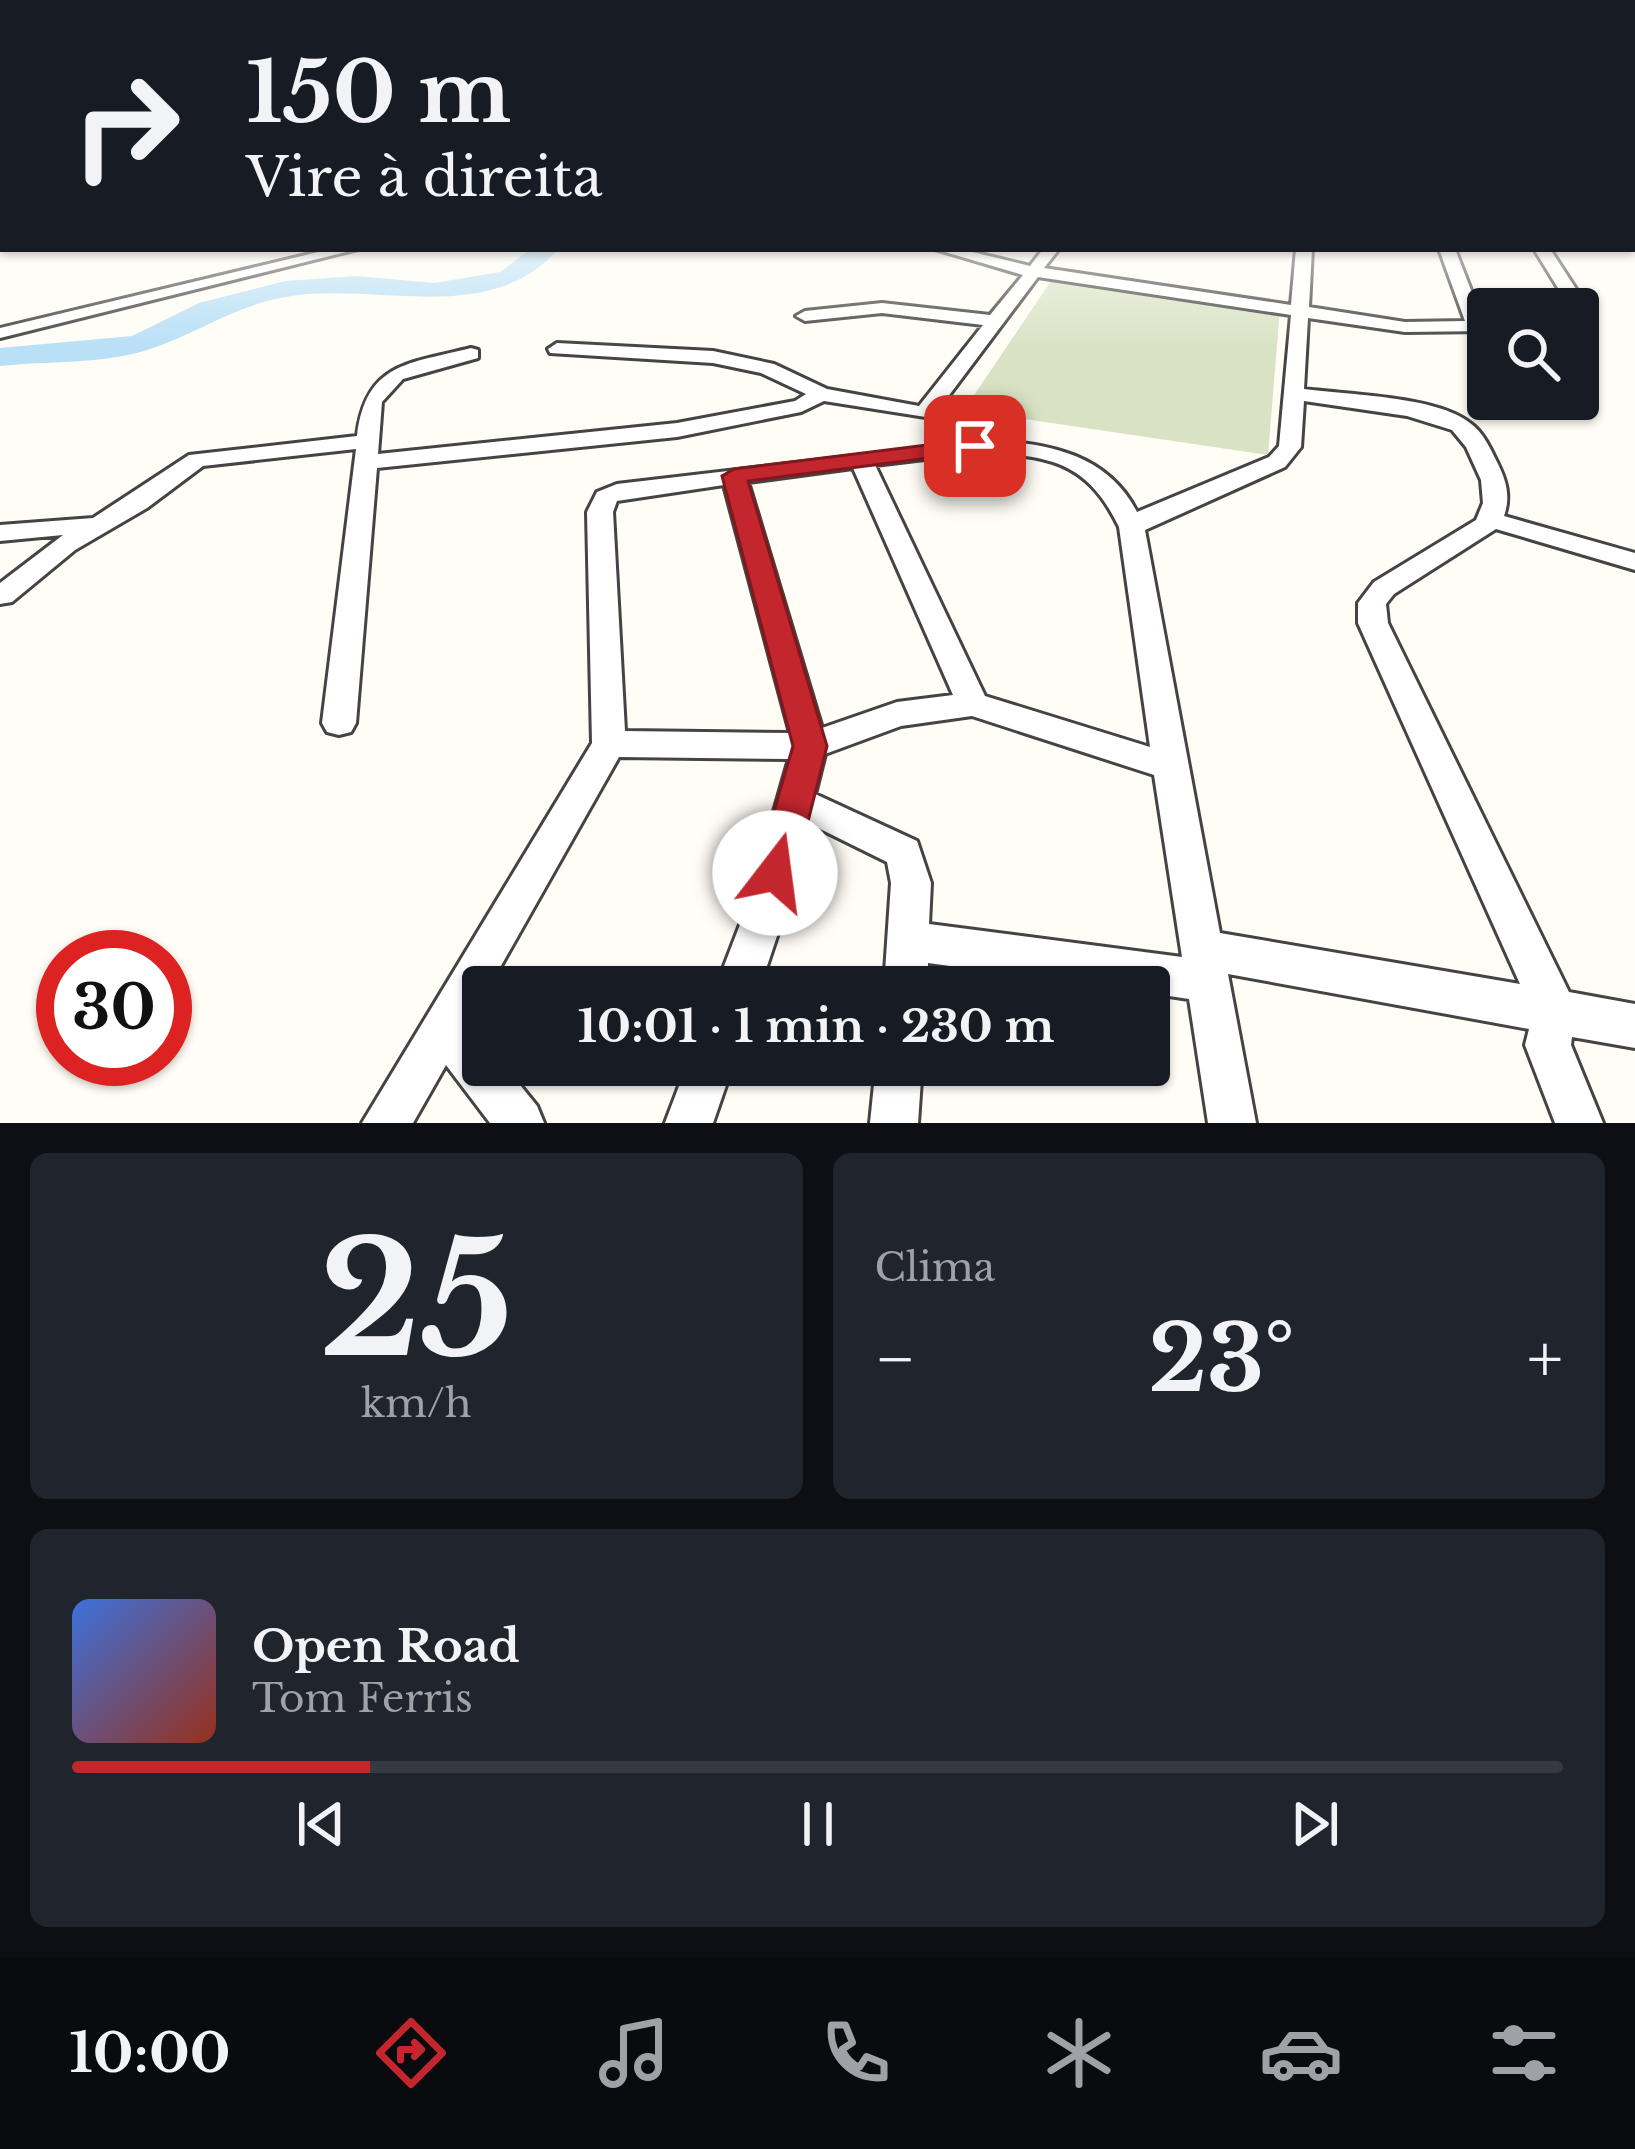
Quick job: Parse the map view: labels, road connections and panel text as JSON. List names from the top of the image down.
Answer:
{
  "page": {
    "turn": ["150 m", "Vire à direita"],
    "limit": "30",
    "trip": "10:01 · 1 min · 230 m",
    "tile": [
      ["25", "km/h"],
      "Clima"
    ],
    "heat": ["−", "23°", "+"],
    "song": ["Open Road", "Tom Ferris"],
    "tabs": "10:00"
  }
}
